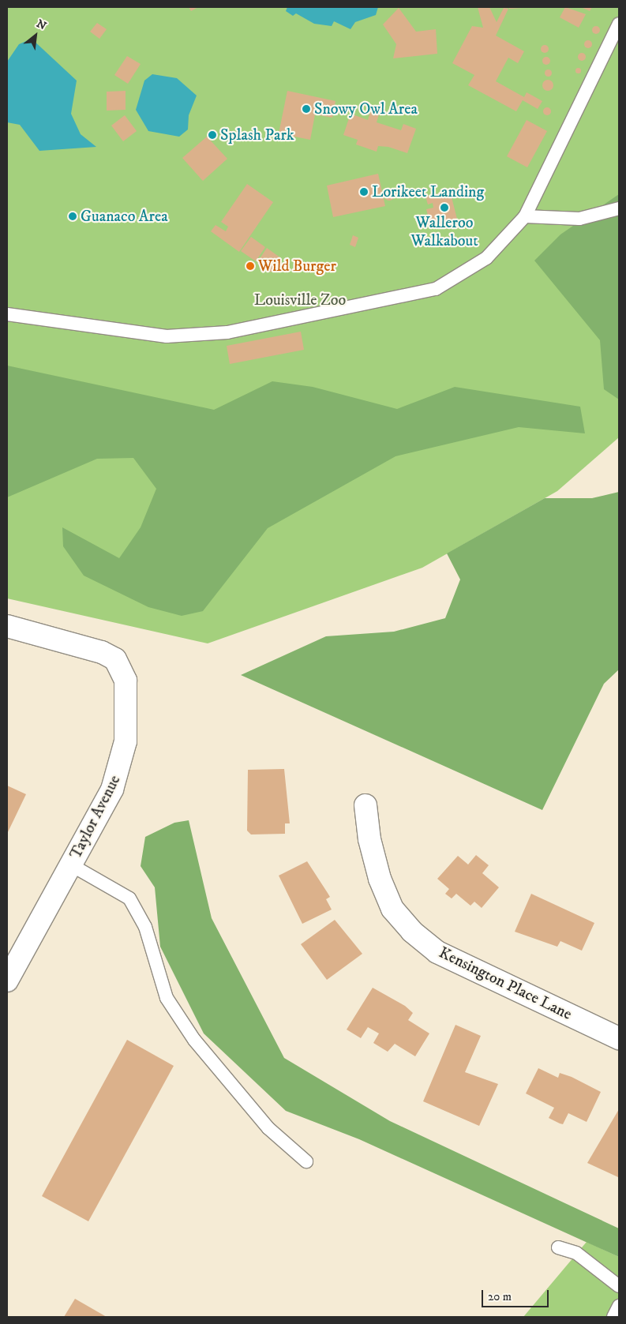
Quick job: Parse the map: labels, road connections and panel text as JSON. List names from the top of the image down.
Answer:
{
  "streets": {
    "street": ["Taylor Avenue", "Kensington Place Lane"]
  },
  "parks": ["Louisville Zoo"],
  "places": [
    "Snowy Owl Area",
    "Splash Park",
    "Lorikeet Landing",
    "Walleroo Walkabout",
    "Guanaco Area",
    "Wild Burger"
  ],
  "scale_bar": "20 m",
  "north": "top right"
}
